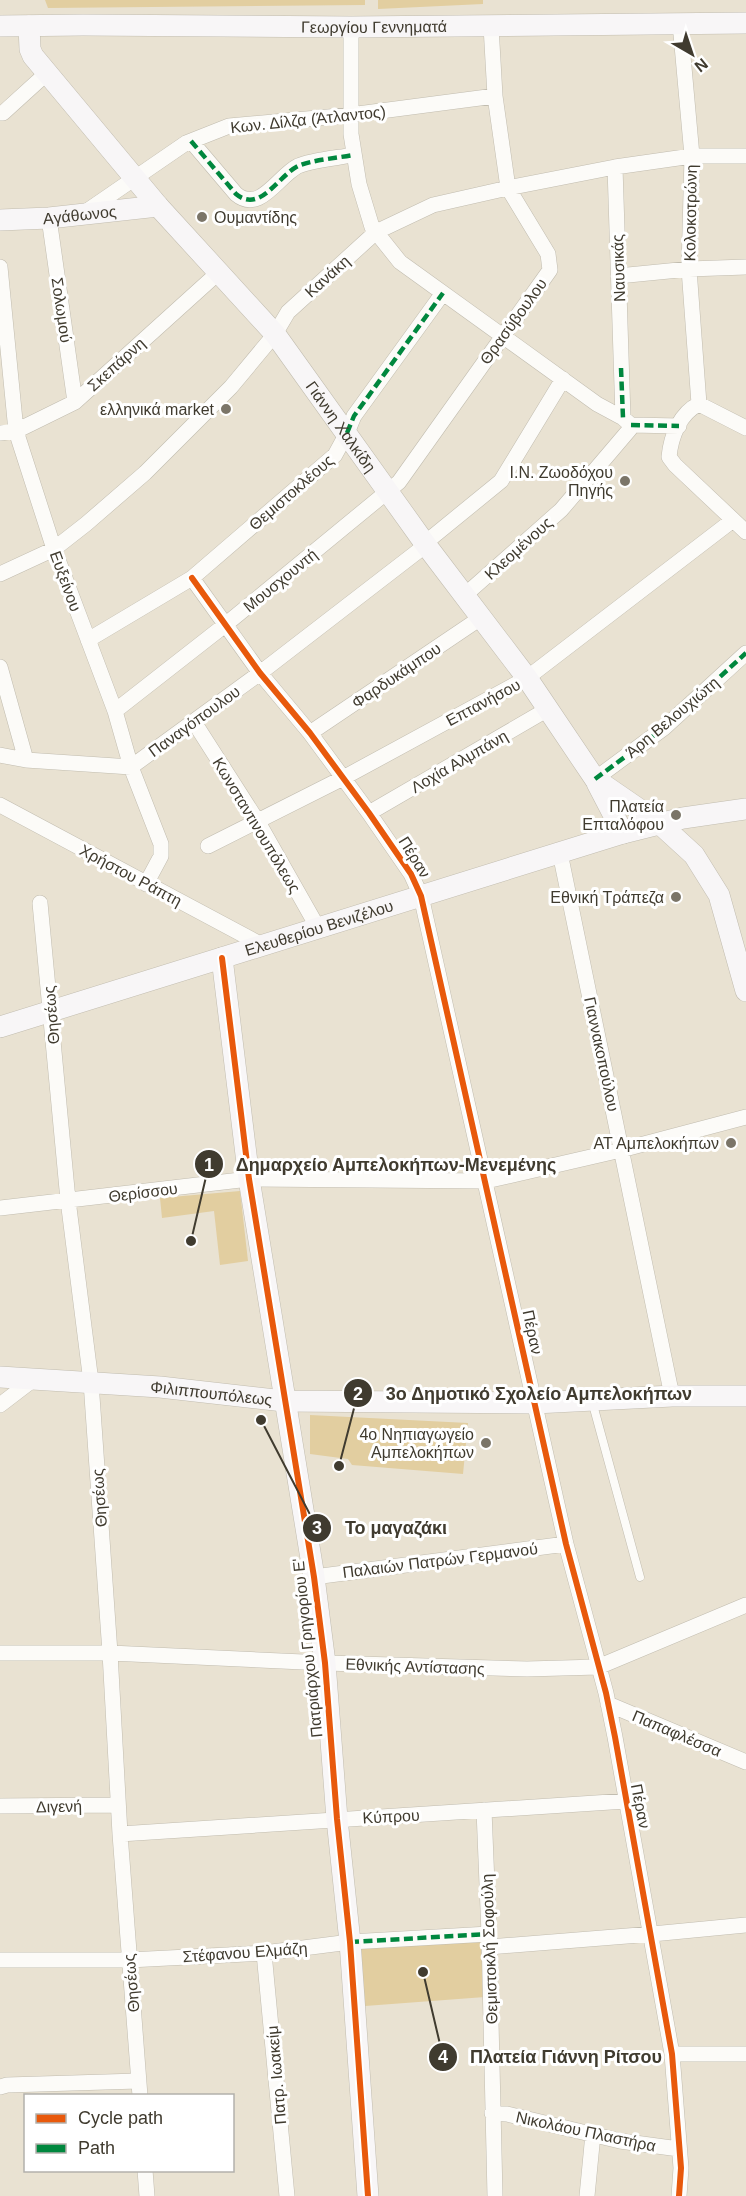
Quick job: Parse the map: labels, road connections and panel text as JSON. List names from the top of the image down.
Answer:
{
  "streets": {
    "street": [
      "Γεωργίου Γεννηματά",
      "Κων. Δίλζα (Άτλαντος)",
      "Κολοκοτρώνη",
      "Αγάθωνος",
      "Ναυσικάς",
      "Κανάκη",
      "Σολωμού",
      "Θρασύβουλου",
      "Σκεπάρνη",
      "Γιάννη Χαλκίδη",
      "Θεμιστοκλέους",
      "Κλεομένους",
      "Μουσχουντή",
      "Ευξείνου",
      "Φαρδυκάμπου",
      "Επτανήσου",
      "Άρη Βελουχιώτη",
      "Παναγόπουλου",
      "Λοχία Αλμπάνη",
      "Κωνσταντινουπόλεως",
      "Πέραν",
      "Χρήστου Ράπτη",
      "Ελευθερίου Βενιζέλου",
      "Θησέως",
      "Γιαννακοπούλου",
      "Θερίσσου",
      "Φιλιππουπόλεως",
      "Παλαιών Πατρών Γερμανού",
      "Πατριάρχου Γρηγορίου Ε'",
      "Εθνικής Αντίστασης",
      "Παπαφλέσσα",
      "Διγενή",
      "Κύπρου",
      "Θεμιστοκλή Σοφούλη",
      "Στέφανου Ελμάζη",
      "Πατρ. Ιωακείμ",
      "Νικολάου Πλαστήρα"
    ]
  },
  "crossings": [
    ["Γεωργίου Γεννηματά", "Κολοκοτρώνη"],
    ["Γεωργίου Γεννηματά", "Θρασύβουλου"],
    ["Γεωργίου Γεννηματά", "Γιάννη Χαλκίδη"],
    ["Κων. Δίλζα (Άτλαντος)", "Αγάθωνος"],
    ["Κων. Δίλζα (Άτλαντος)", "Θρασύβουλου"],
    ["Κων. Δίλζα (Άτλαντος)", "Γιάννη Χαλκίδη"],
    ["Κολοκοτρώνη", "Κανάκη"],
    ["Αγάθωνος", "Σολωμού"],
    ["Αγάθωνος", "Γιάννη Χαλκίδη"],
    ["Ναυσικάς", "Κανάκη"],
    ["Ναυσικάς", "Κλεομένους"],
    ["Κανάκη", "Θρασύβουλου"],
    ["Κανάκη", "Γιάννη Χαλκίδη"],
    ["Κανάκη", "Ευξείνου"],
    ["Σολωμού", "Σκεπάρνη"],
    ["Θρασύβουλου", "Γιάννη Χαλκίδη"],
    ["Θρασύβουλου", "Μουσχουντή"],
    ["Σκεπάρνη", "Γιάννη Χαλκίδη"],
    ["Σκεπάρνη", "Ευξείνου"],
    ["Γιάννη Χαλκίδη", "Θεμιστοκλέους"],
    ["Γιάννη Χαλκίδη", "Κλεομένους"],
    ["Γιάννη Χαλκίδη", "Μουσχουντή"],
    ["Γιάννη Χαλκίδη", "Φαρδυκάμπου"],
    ["Γιάννη Χαλκίδη", "Επτανήσου"],
    ["Γιάννη Χαλκίδη", "Άρη Βελουχιώτη"],
    ["Γιάννη Χαλκίδη", "Παναγόπουλου"],
    ["Γιάννη Χαλκίδη", "Λοχία Αλμπάνη"],
    ["Γιάννη Χαλκίδη", "Ελευθερίου Βενιζέλου"],
    ["Θεμιστοκλέους", "Ευξείνου"],
    ["Θεμιστοκλέους", "Πέραν"],
    ["Μουσχουντή", "Ευξείνου"],
    ["Μουσχουντή", "Πέραν"],
    ["Ευξείνου", "Παναγόπουλου"],
    ["Ευξείνου", "Χρήστου Ράπτη"],
    ["Φαρδυκάμπου", "Πέραν"],
    ["Επτανήσου", "Κωνσταντινουπόλεως"],
    ["Επτανήσου", "Πέραν"],
    ["Παναγόπουλου", "Κωνσταντινουπόλεως"],
    ["Παναγόπουλου", "Πέραν"],
    ["Λοχία Αλμπάνη", "Πέραν"],
    ["Κωνσταντινουπόλεως", "Ελευθερίου Βενιζέλου"],
    ["Πέραν", "Ελευθερίου Βενιζέλου"],
    ["Πέραν", "Θερίσσου"],
    ["Πέραν", "Φιλιππουπόλεως"],
    ["Πέραν", "Παλαιών Πατρών Γερμανού"],
    ["Πέραν", "Εθνικής Αντίστασης"],
    ["Πέραν", "Παπαφλέσσα"],
    ["Πέραν", "Κύπρου"],
    ["Πέραν", "Στέφανου Ελμάζη"],
    ["Πέραν", "Νικολάου Πλαστήρα"],
    ["Χρήστου Ράπτη", "Ελευθερίου Βενιζέλου"],
    ["Ελευθερίου Βενιζέλου", "Θησέως"],
    ["Ελευθερίου Βενιζέλου", "Γιαννακοπούλου"],
    ["Ελευθερίου Βενιζέλου", "Πατριάρχου Γρηγορίου Ε'"],
    ["Θησέως", "Θερίσσου"],
    ["Θησέως", "Φιλιππουπόλεως"],
    ["Θησέως", "Εθνικής Αντίστασης"],
    ["Θησέως", "Διγενή"],
    ["Θησέως", "Κύπρου"],
    ["Θησέως", "Στέφανου Ελμάζη"],
    ["Γιαννακοπούλου", "Θερίσσου"],
    ["Γιαννακοπούλου", "Φιλιππουπόλεως"],
    ["Θερίσσου", "Πατριάρχου Γρηγορίου Ε'"],
    ["Φιλιππουπόλεως", "Πατριάρχου Γρηγορίου Ε'"],
    ["Παλαιών Πατρών Γερμανού", "Πατριάρχου Γρηγορίου Ε'"],
    ["Πατριάρχου Γρηγορίου Ε'", "Εθνικής Αντίστασης"],
    ["Πατριάρχου Γρηγορίου Ε'", "Κύπρου"],
    ["Πατριάρχου Γρηγορίου Ε'", "Στέφανου Ελμάζη"],
    ["Κύπρου", "Θεμιστοκλή Σοφούλη"],
    ["Θεμιστοκλή Σοφούλη", "Στέφανου Ελμάζη"],
    ["Θεμιστοκλή Σοφούλη", "Νικολάου Πλαστήρα"],
    ["Στέφανου Ελμάζη", "Πατρ. Ιωακείμ"]
  ],
  "places": [
    "Ουμαντίδης",
    "ελληνικά market",
    "Ι.Ν. Ζωοδόχου Πηγής",
    "Πλατεία Επταλόφου",
    "Εθνική Τράπεζα",
    "ΑΤ Αμπελοκήπων",
    "Δημαρχείο Αμπελοκήπων-Μενεμένης",
    "Το μαγαζάκι",
    "4ο Νηπιαγωγείο Αμπελοκήπων",
    "3ο Δημοτικό Σχολείο Αμπελοκήπων",
    "Πλατεία Γιάννη Ρίτσου"
  ],
  "legend": ["Cycle path", "Path"],
  "north": "bottom right"
}
